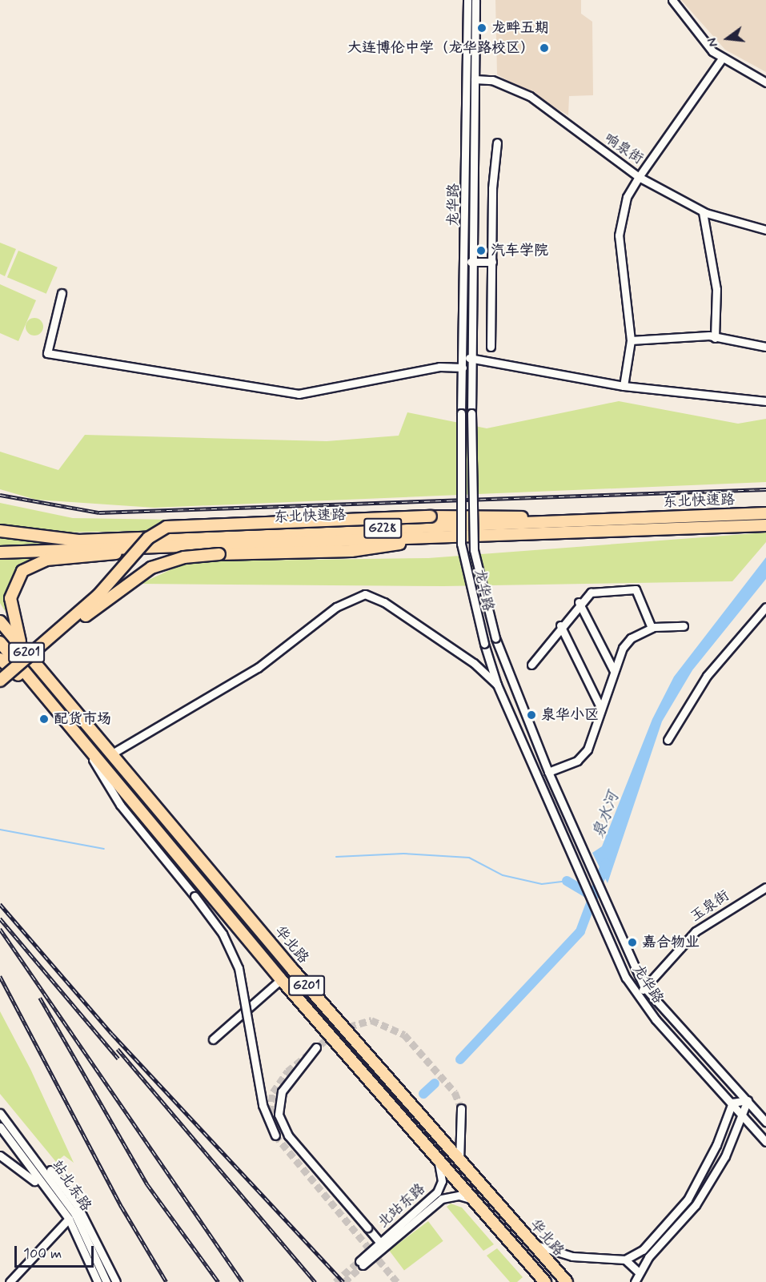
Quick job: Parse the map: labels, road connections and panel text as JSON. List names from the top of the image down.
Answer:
{
  "streets": {
    "highway": [
      "东北快速路",
      "G228",
      "G201",
      "华北路"
    ],
    "street": [
      "响泉街",
      "龙华路",
      "玉泉街",
      "站北东路",
      "北站东路"
    ]
  },
  "crossings": [
    ["响泉街", "龙华路"],
    ["龙华路", "玉泉街"],
    ["华北路", "北站东路"]
  ],
  "water": ["泉水河"],
  "places": [
    "龙畔五期",
    "大连博伦中学（龙华路校区）",
    "汽车学院",
    "泉华小区",
    "配货市场",
    "嘉合物业"
  ],
  "scale_bar": "100 m",
  "north": "left"
}
